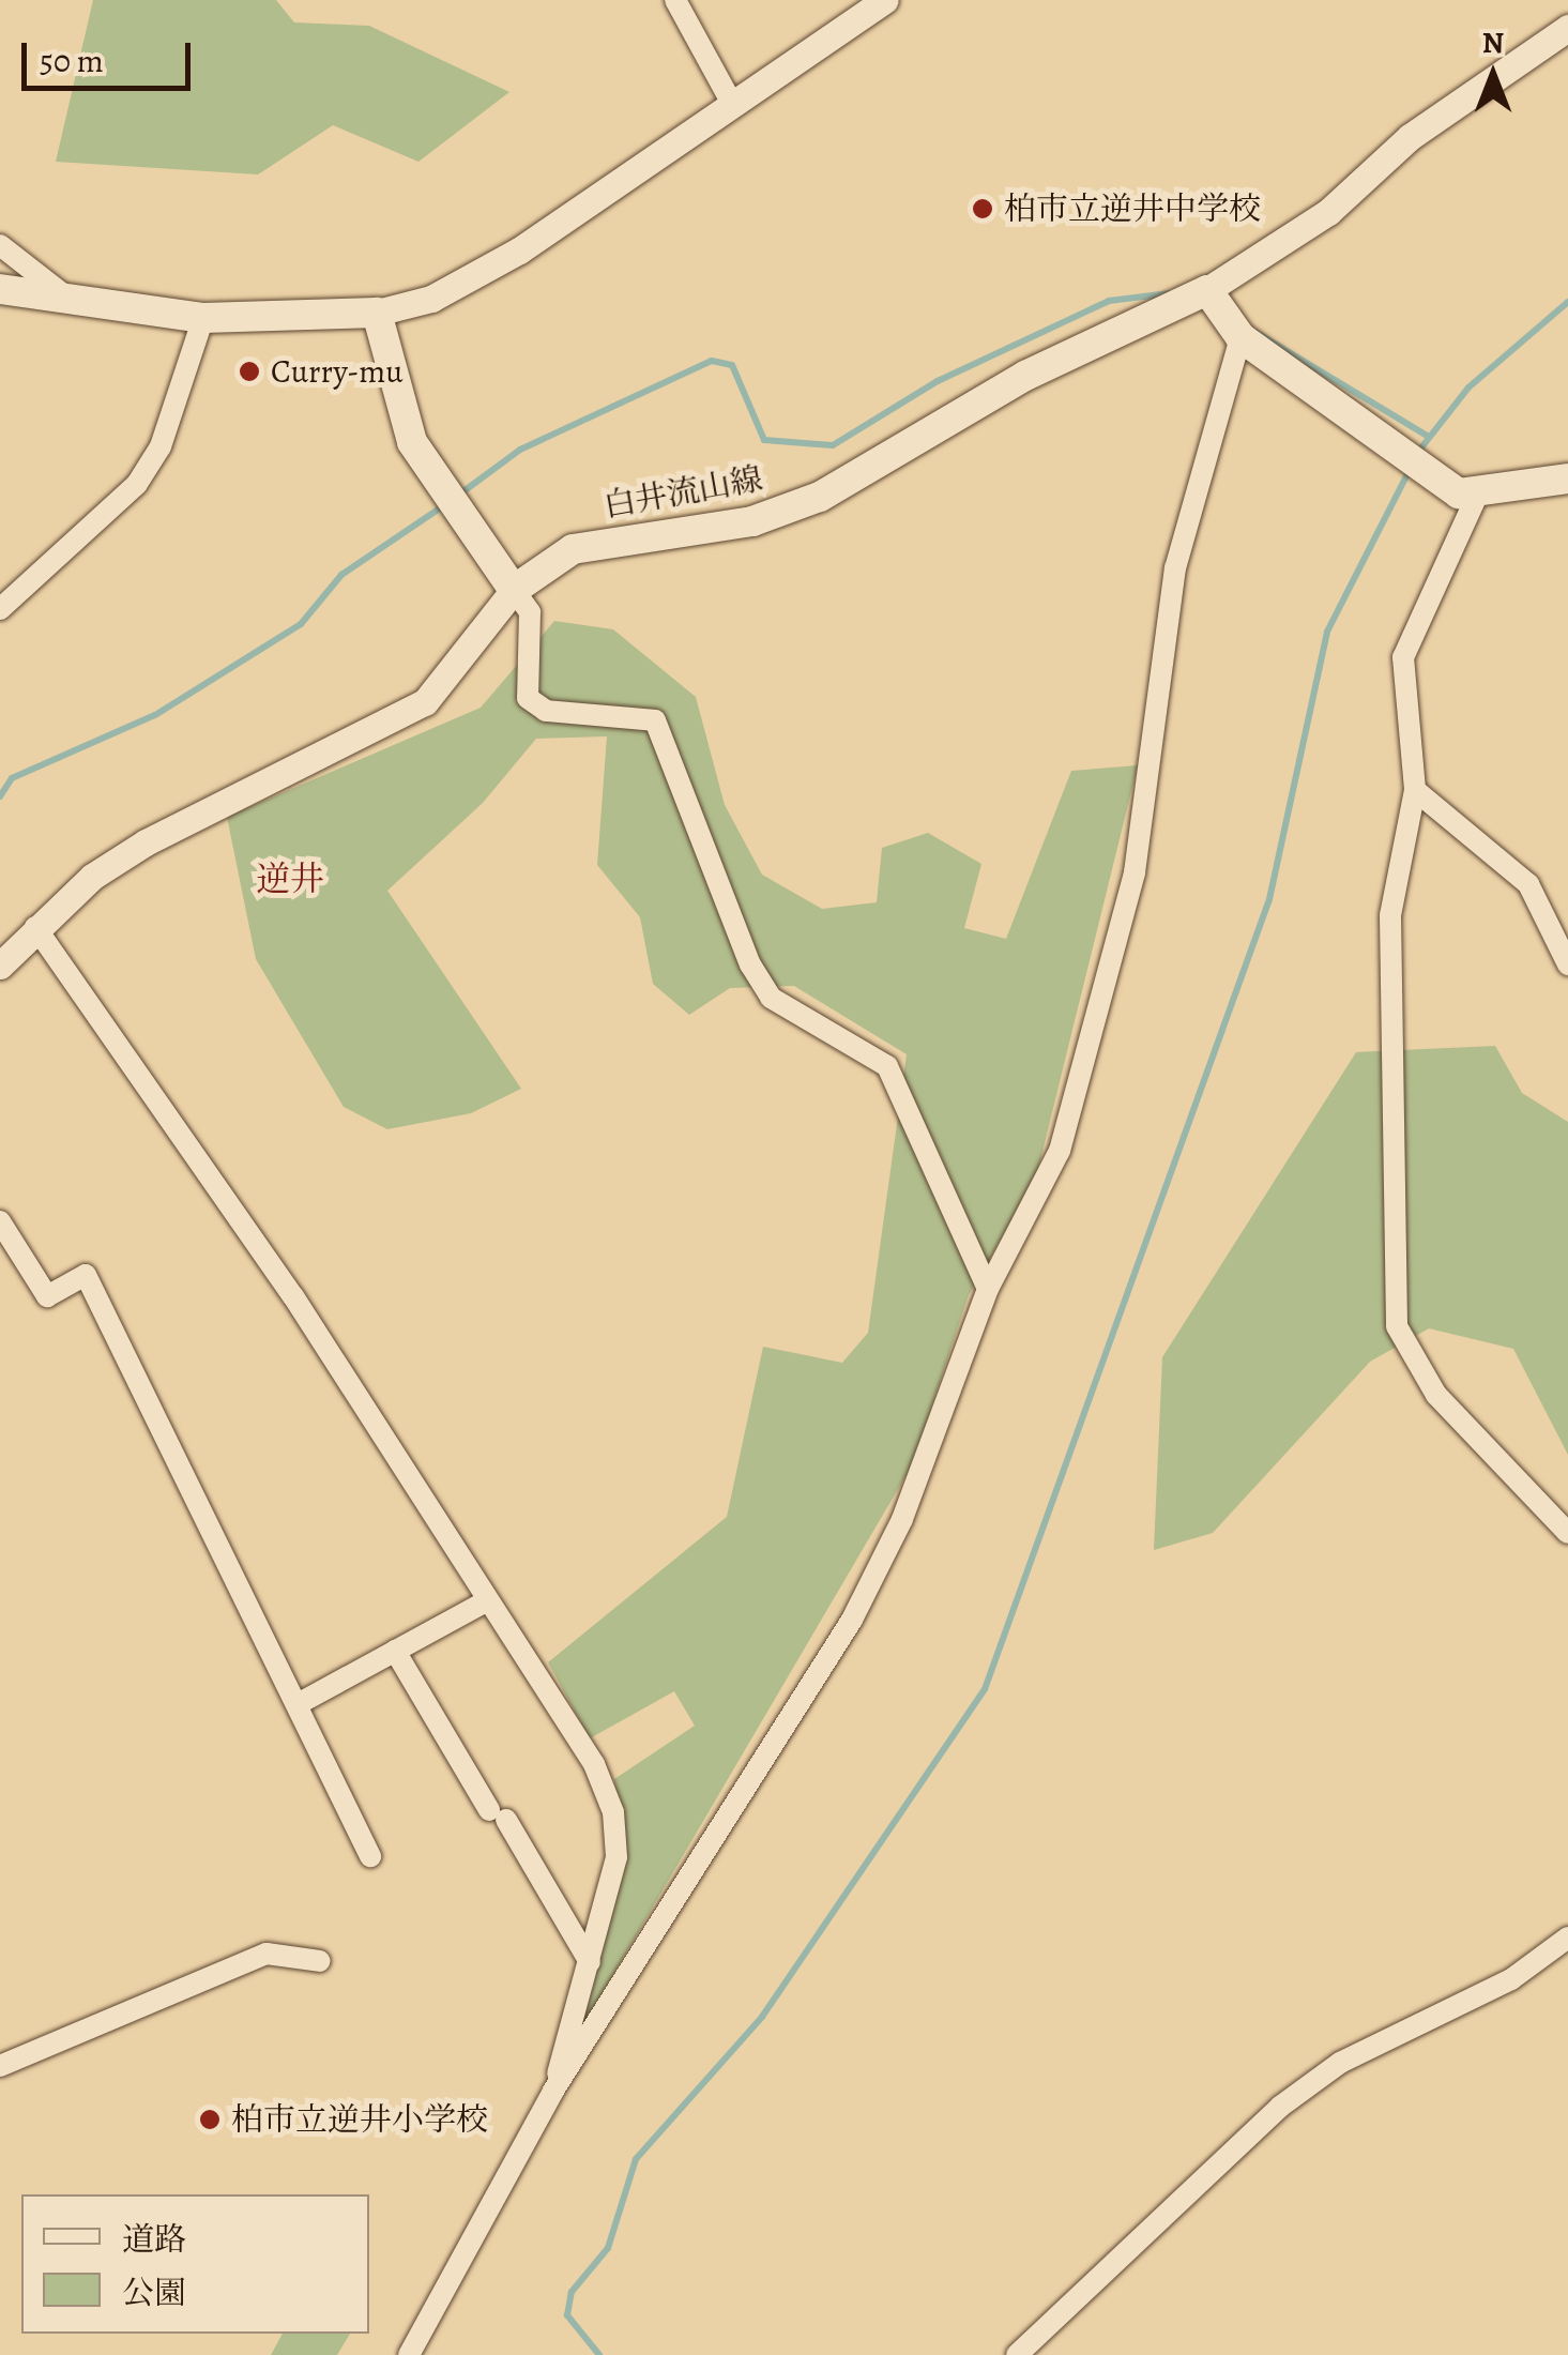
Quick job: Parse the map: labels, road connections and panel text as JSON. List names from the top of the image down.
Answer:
{
  "streets": {
    "main road": ["白井流山線"]
  },
  "districts": ["逆井"],
  "places": ["柏市立逆井中学校", "Curry-mu", "柏市立逆井小学校"],
  "legend": ["道路", "公園"],
  "scale_bar": "50 m",
  "north": "top"
}
